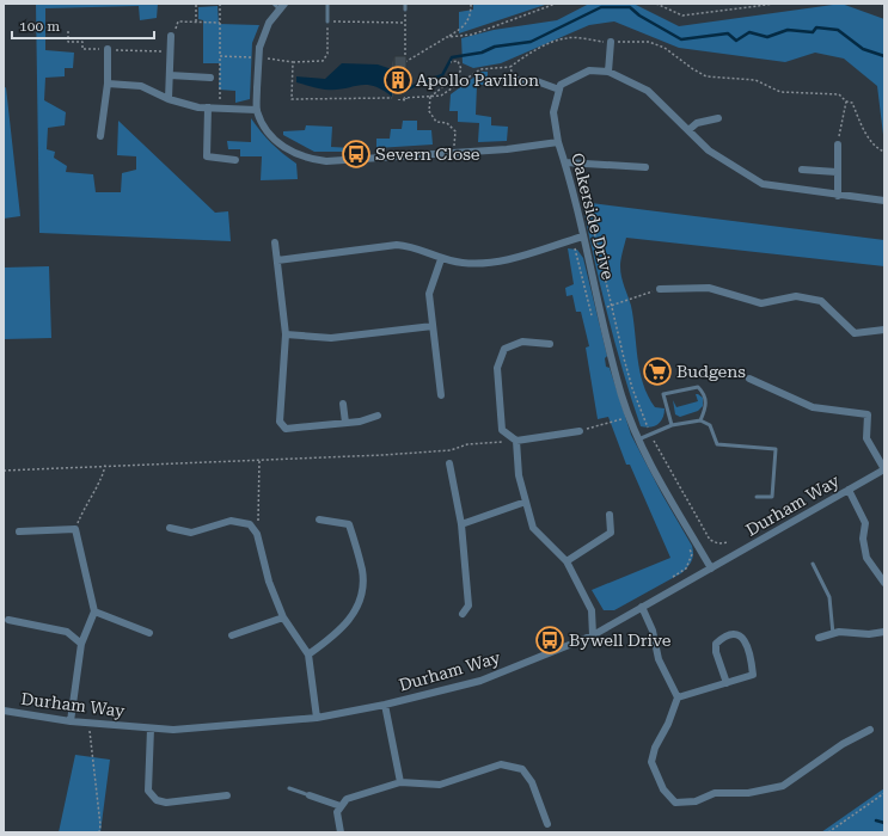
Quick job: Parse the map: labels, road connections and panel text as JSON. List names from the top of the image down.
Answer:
{
  "streets": {
    "street": ["Oakerside Drive", "Durham Way"]
  },
  "crossings": [
    ["Oakerside Drive", "Durham Way"]
  ],
  "places": {
    "building": ["Apollo Pavilion"],
    "bus stop": ["Severn Close", "Bywell Drive"],
    "supermarket": ["Budgens"]
  },
  "scale_bar": "100 m"
}
